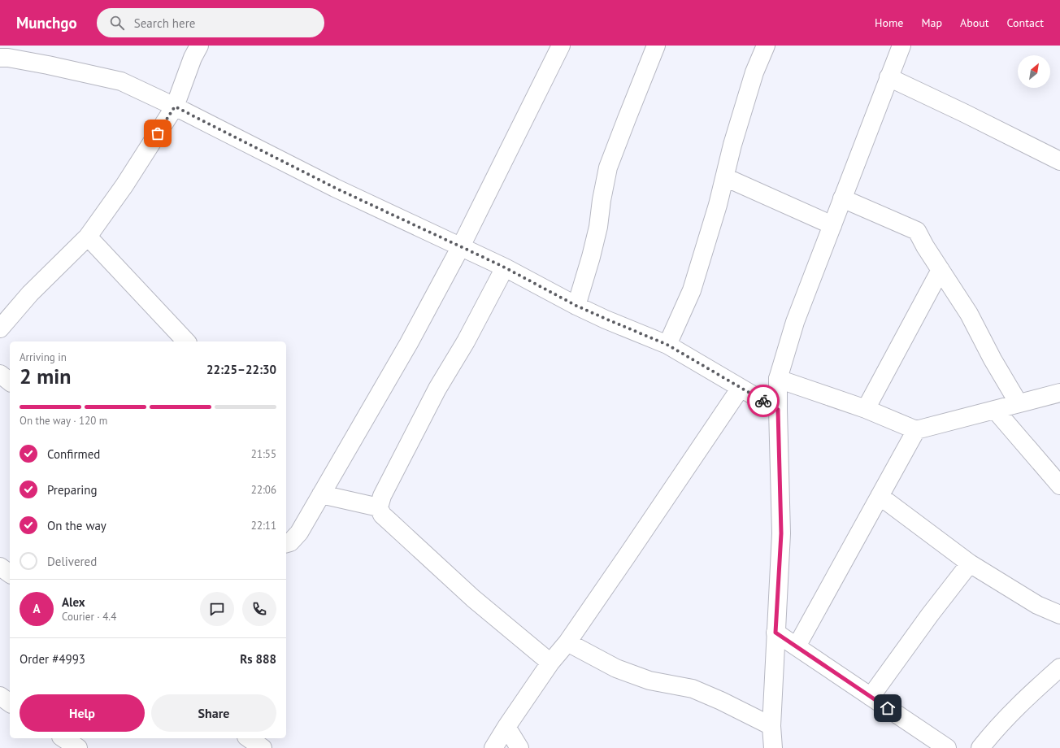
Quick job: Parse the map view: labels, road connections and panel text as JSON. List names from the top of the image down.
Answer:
{
  "north": "top right",
  "page": {
    "header": "Munchgo",
    "search": "Search here",
    "nav": [
      "Home",
      "Map",
      "About",
      "Contact"
    ],
    "heading": ["2 min", "Arriving in", "22:25–22:30"],
    "panel": [
      "Alex",
      "Courier · 4.4",
      "Order #4993",
      "Rs 888"
    ],
    "bar": "On the way · 120 m",
    "list": [
      ["Confirmed", "21:55"],
      ["Preparing", "22:06"],
      ["On the way", "22:11"],
      "Delivered"
    ],
    "round": "A",
    "buttons": ["Help", "Share"]
  }
}
